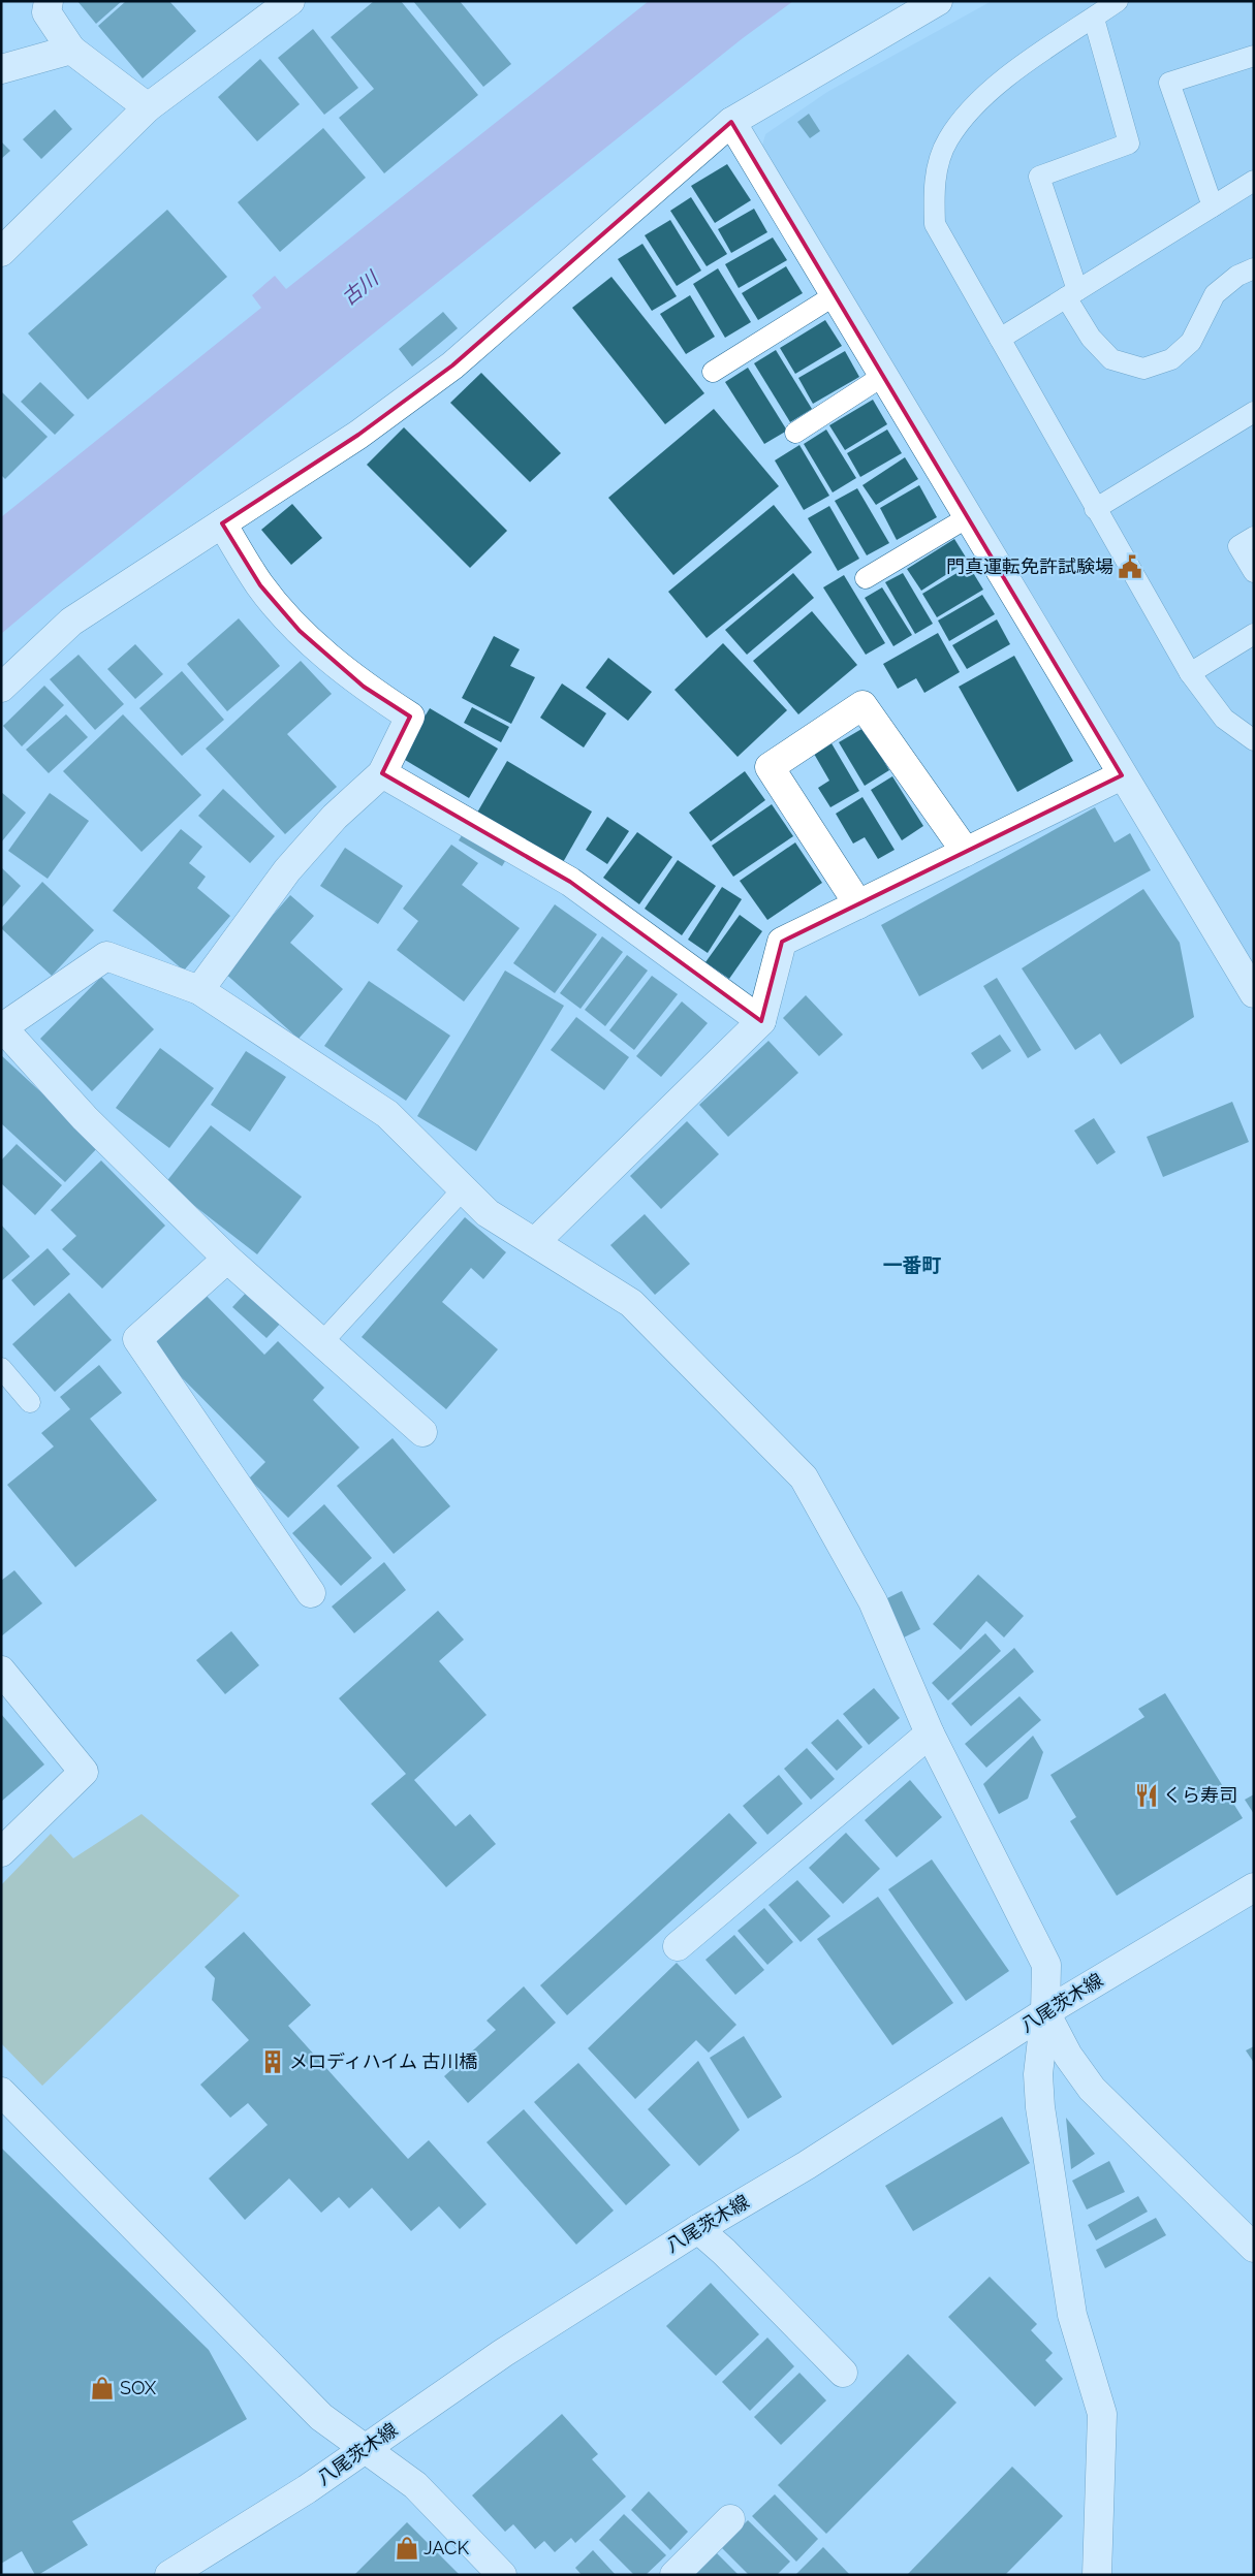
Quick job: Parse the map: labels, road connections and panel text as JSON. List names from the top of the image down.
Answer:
{
  "streets": {
    "street": ["八尾茨木線"]
  },
  "districts": ["一番町"],
  "water": ["古川"],
  "places": {
    "public building": ["門真運転免許試験場"],
    "restaurant": ["くら寿司"],
    "building": ["メロディハイム 古川橋"],
    "shop": ["SOX", "JACK"]
  }
}
